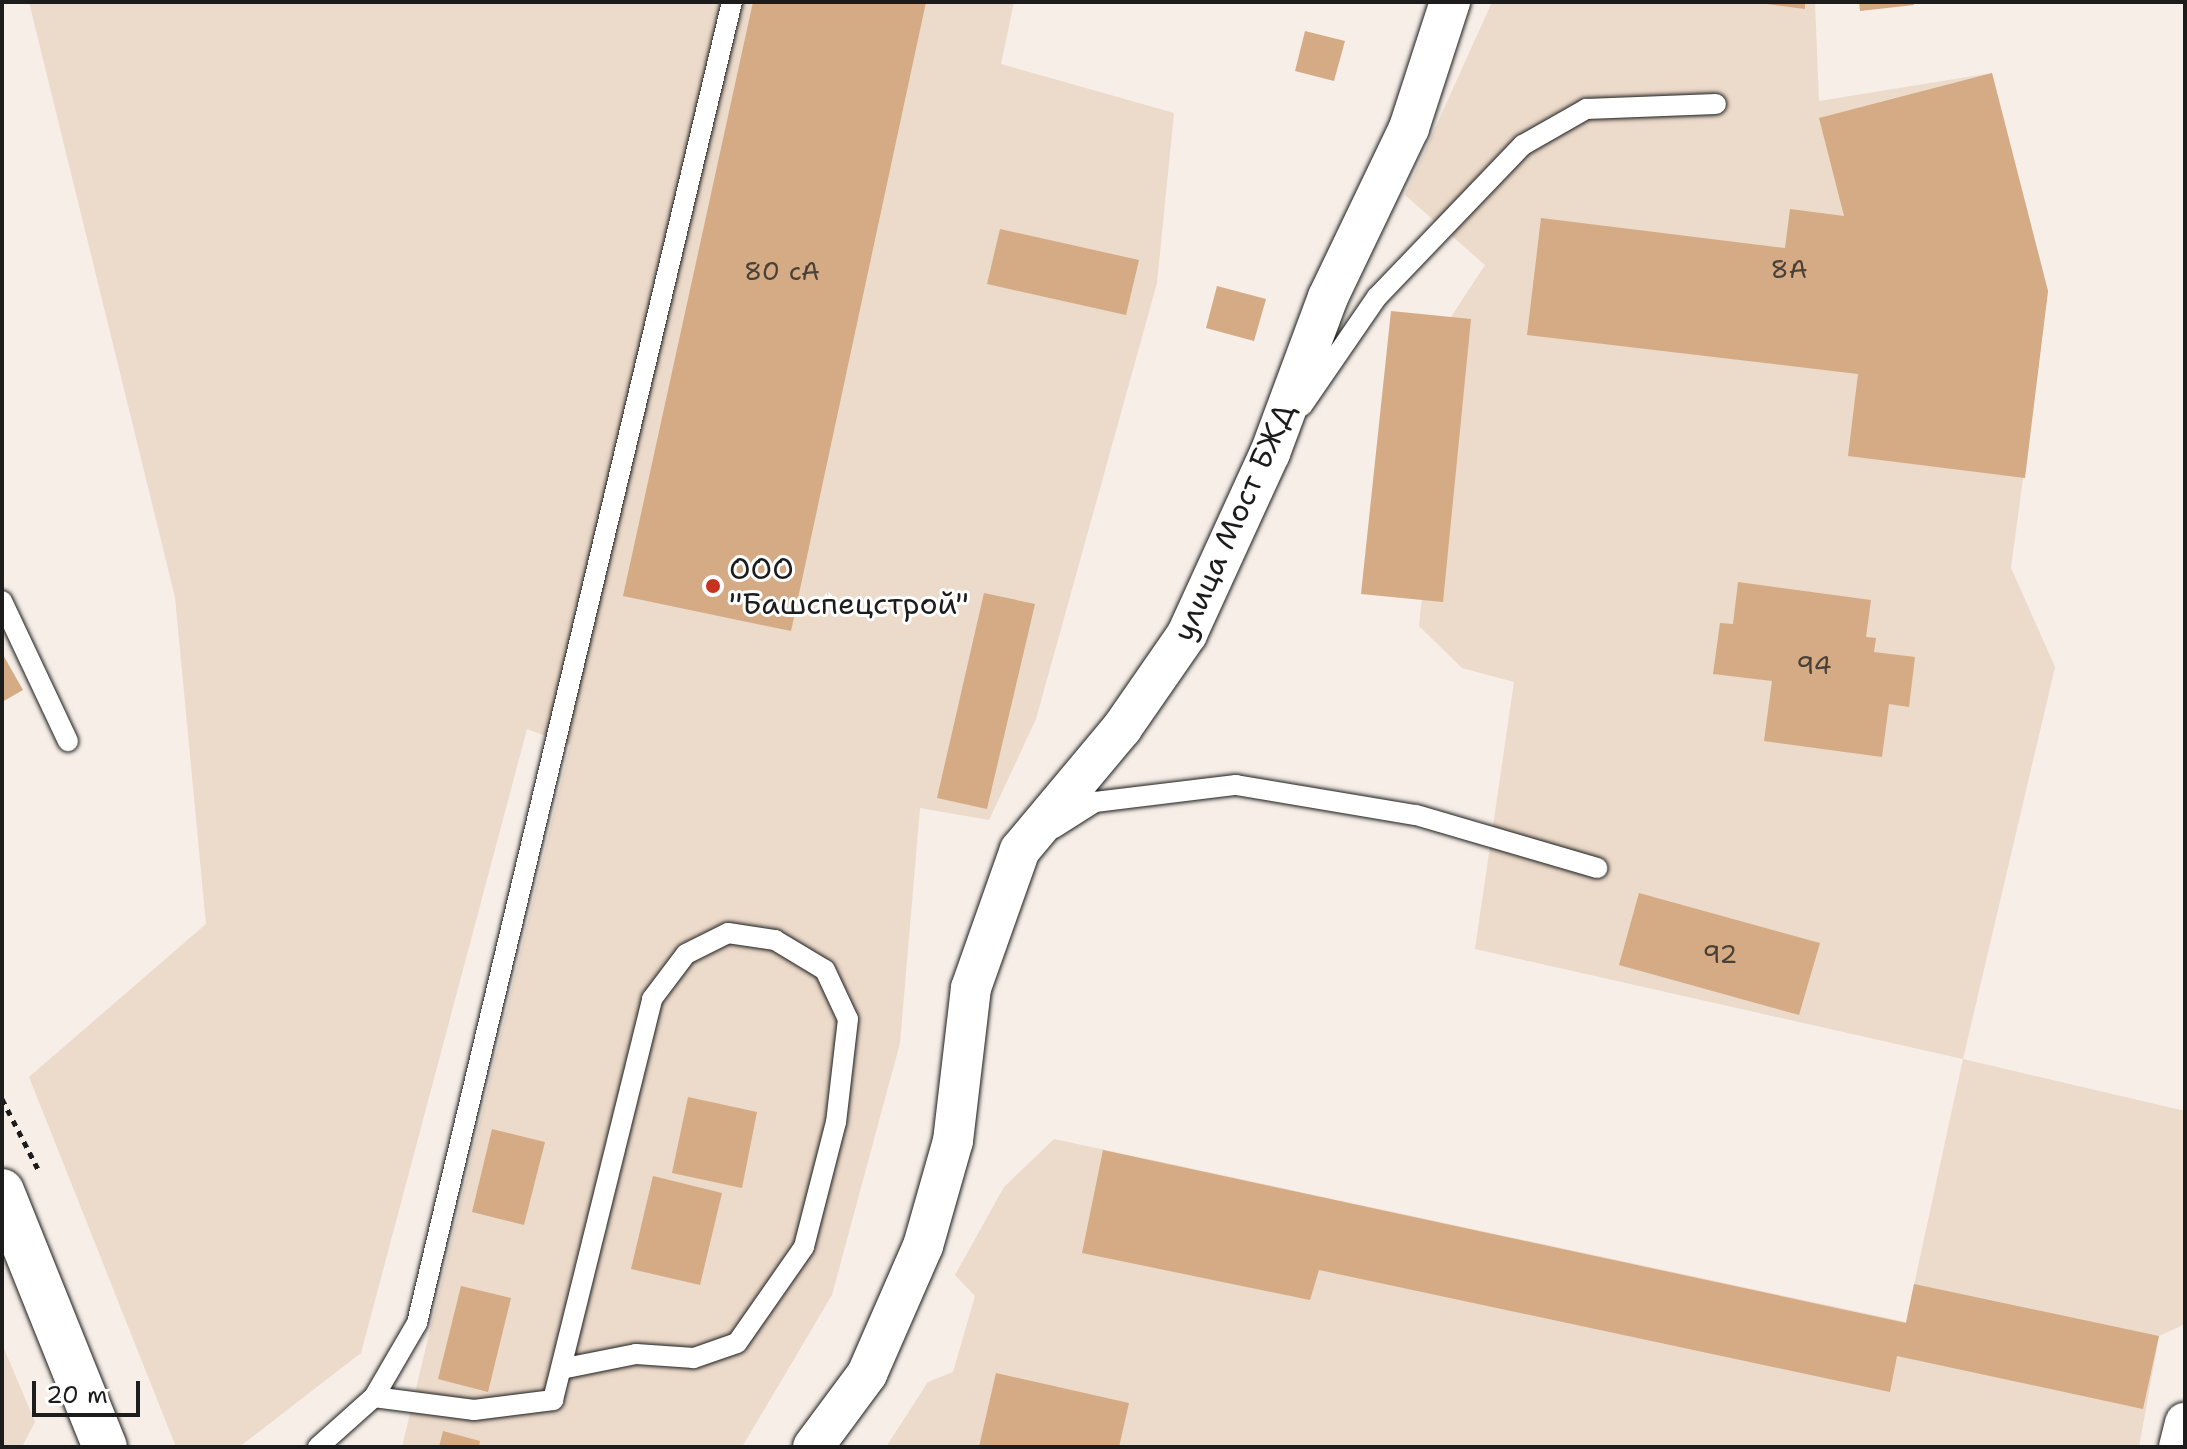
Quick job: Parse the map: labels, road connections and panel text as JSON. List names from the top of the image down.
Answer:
{
  "streets": {
    "street": ["улица Мост БЖД"]
  },
  "places": ["ООО \"Башспецстрой\""],
  "house_numbers": [
    "8А",
    "80 сА",
    "94",
    "92"
  ],
  "scale_bar": "20 m"
}
